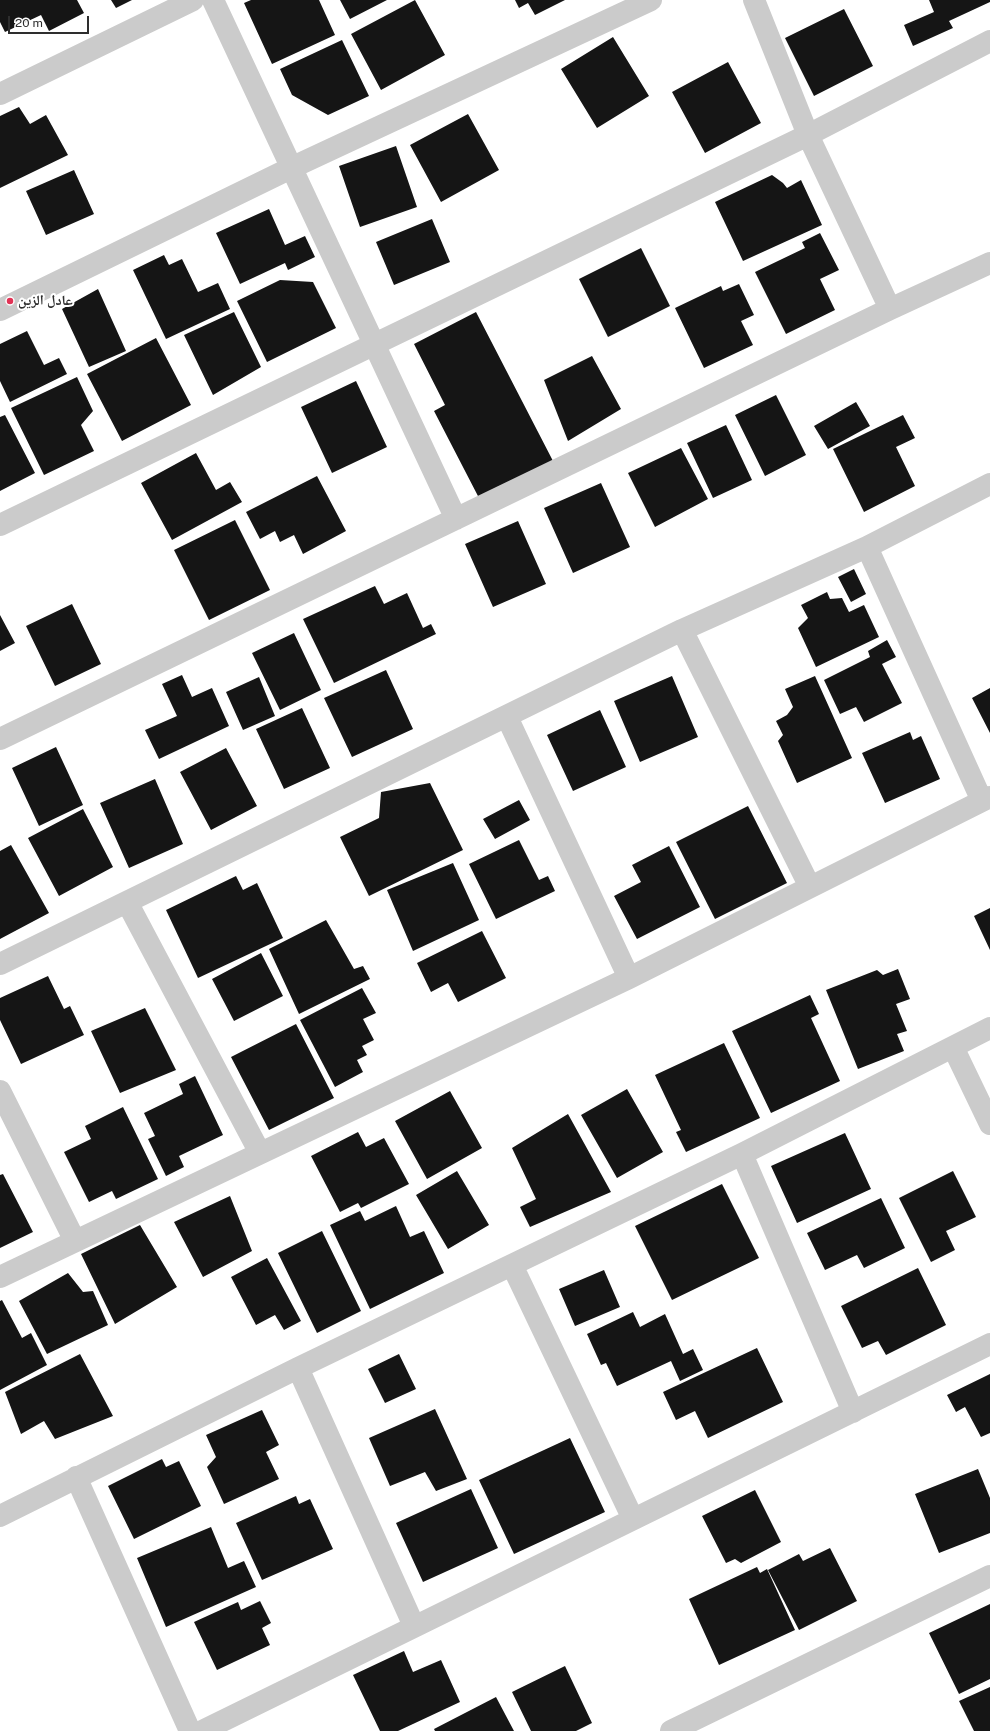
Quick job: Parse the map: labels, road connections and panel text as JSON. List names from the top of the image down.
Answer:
{
  "places": ["عادل الزين"],
  "scale_bar": "20 m"
}
